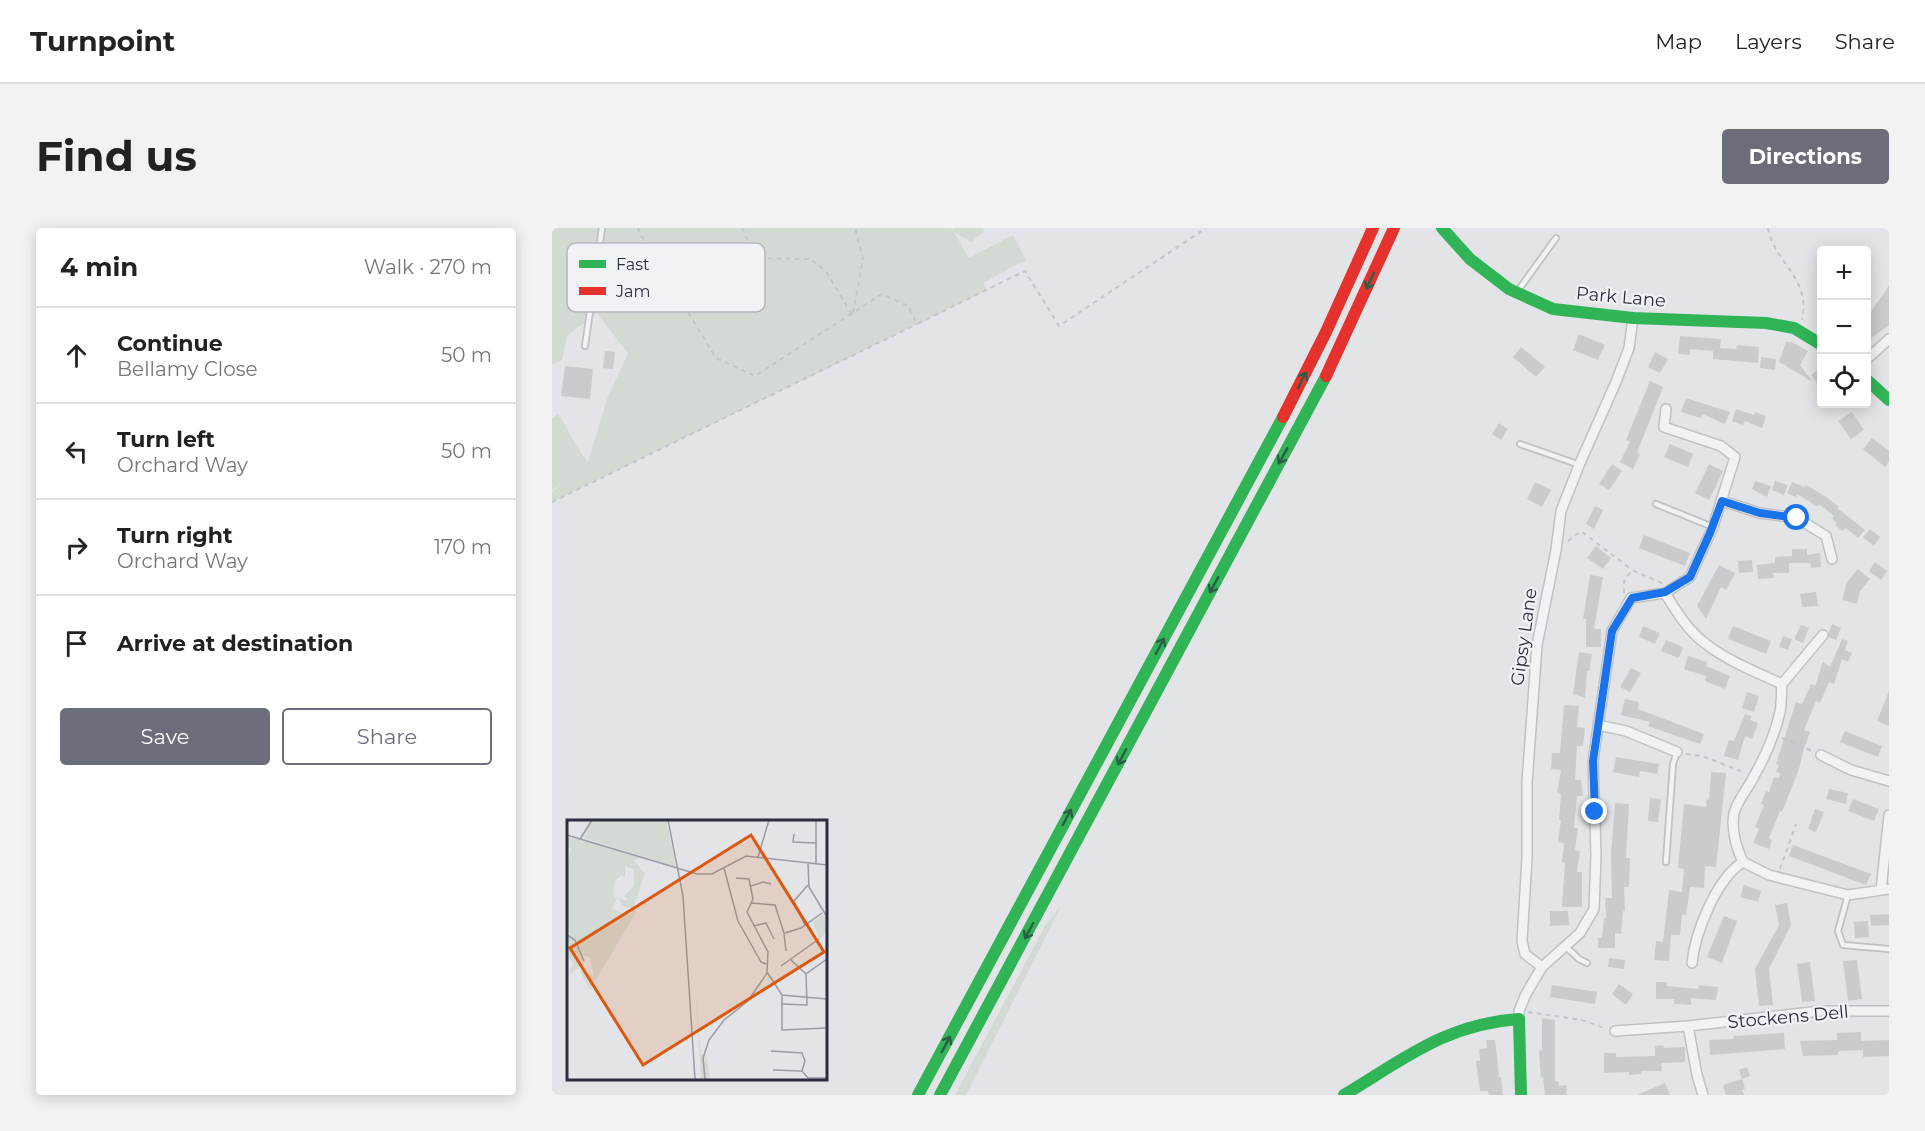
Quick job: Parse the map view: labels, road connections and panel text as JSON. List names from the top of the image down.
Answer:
{
  "streets": {
    "main road": ["Park Lane"],
    "street": ["Gipsy Lane", "Stockens Dell"]
  },
  "crossings": [
    ["Park Lane", "Gipsy Lane"]
  ],
  "legend": ["Fast", "Jam"],
  "page": {
    "header": "Turnpoint",
    "nav": ["Map", "Layers", "Share"],
    "buttons": [
      "Directions",
      ["Save", "Share"]
    ],
    "title": "Find us",
    "heading": ["4 min", "Walk · 270 m"],
    "map_buttons": ["+", "−"],
    "list": [
      ["Continue", "Bellamy Close", "50 m"],
      ["Turn left", "Orchard Way", "50 m"],
      ["Turn right", "Orchard Way", "170 m"],
      "Arrive at destination"
    ]
  }
}
